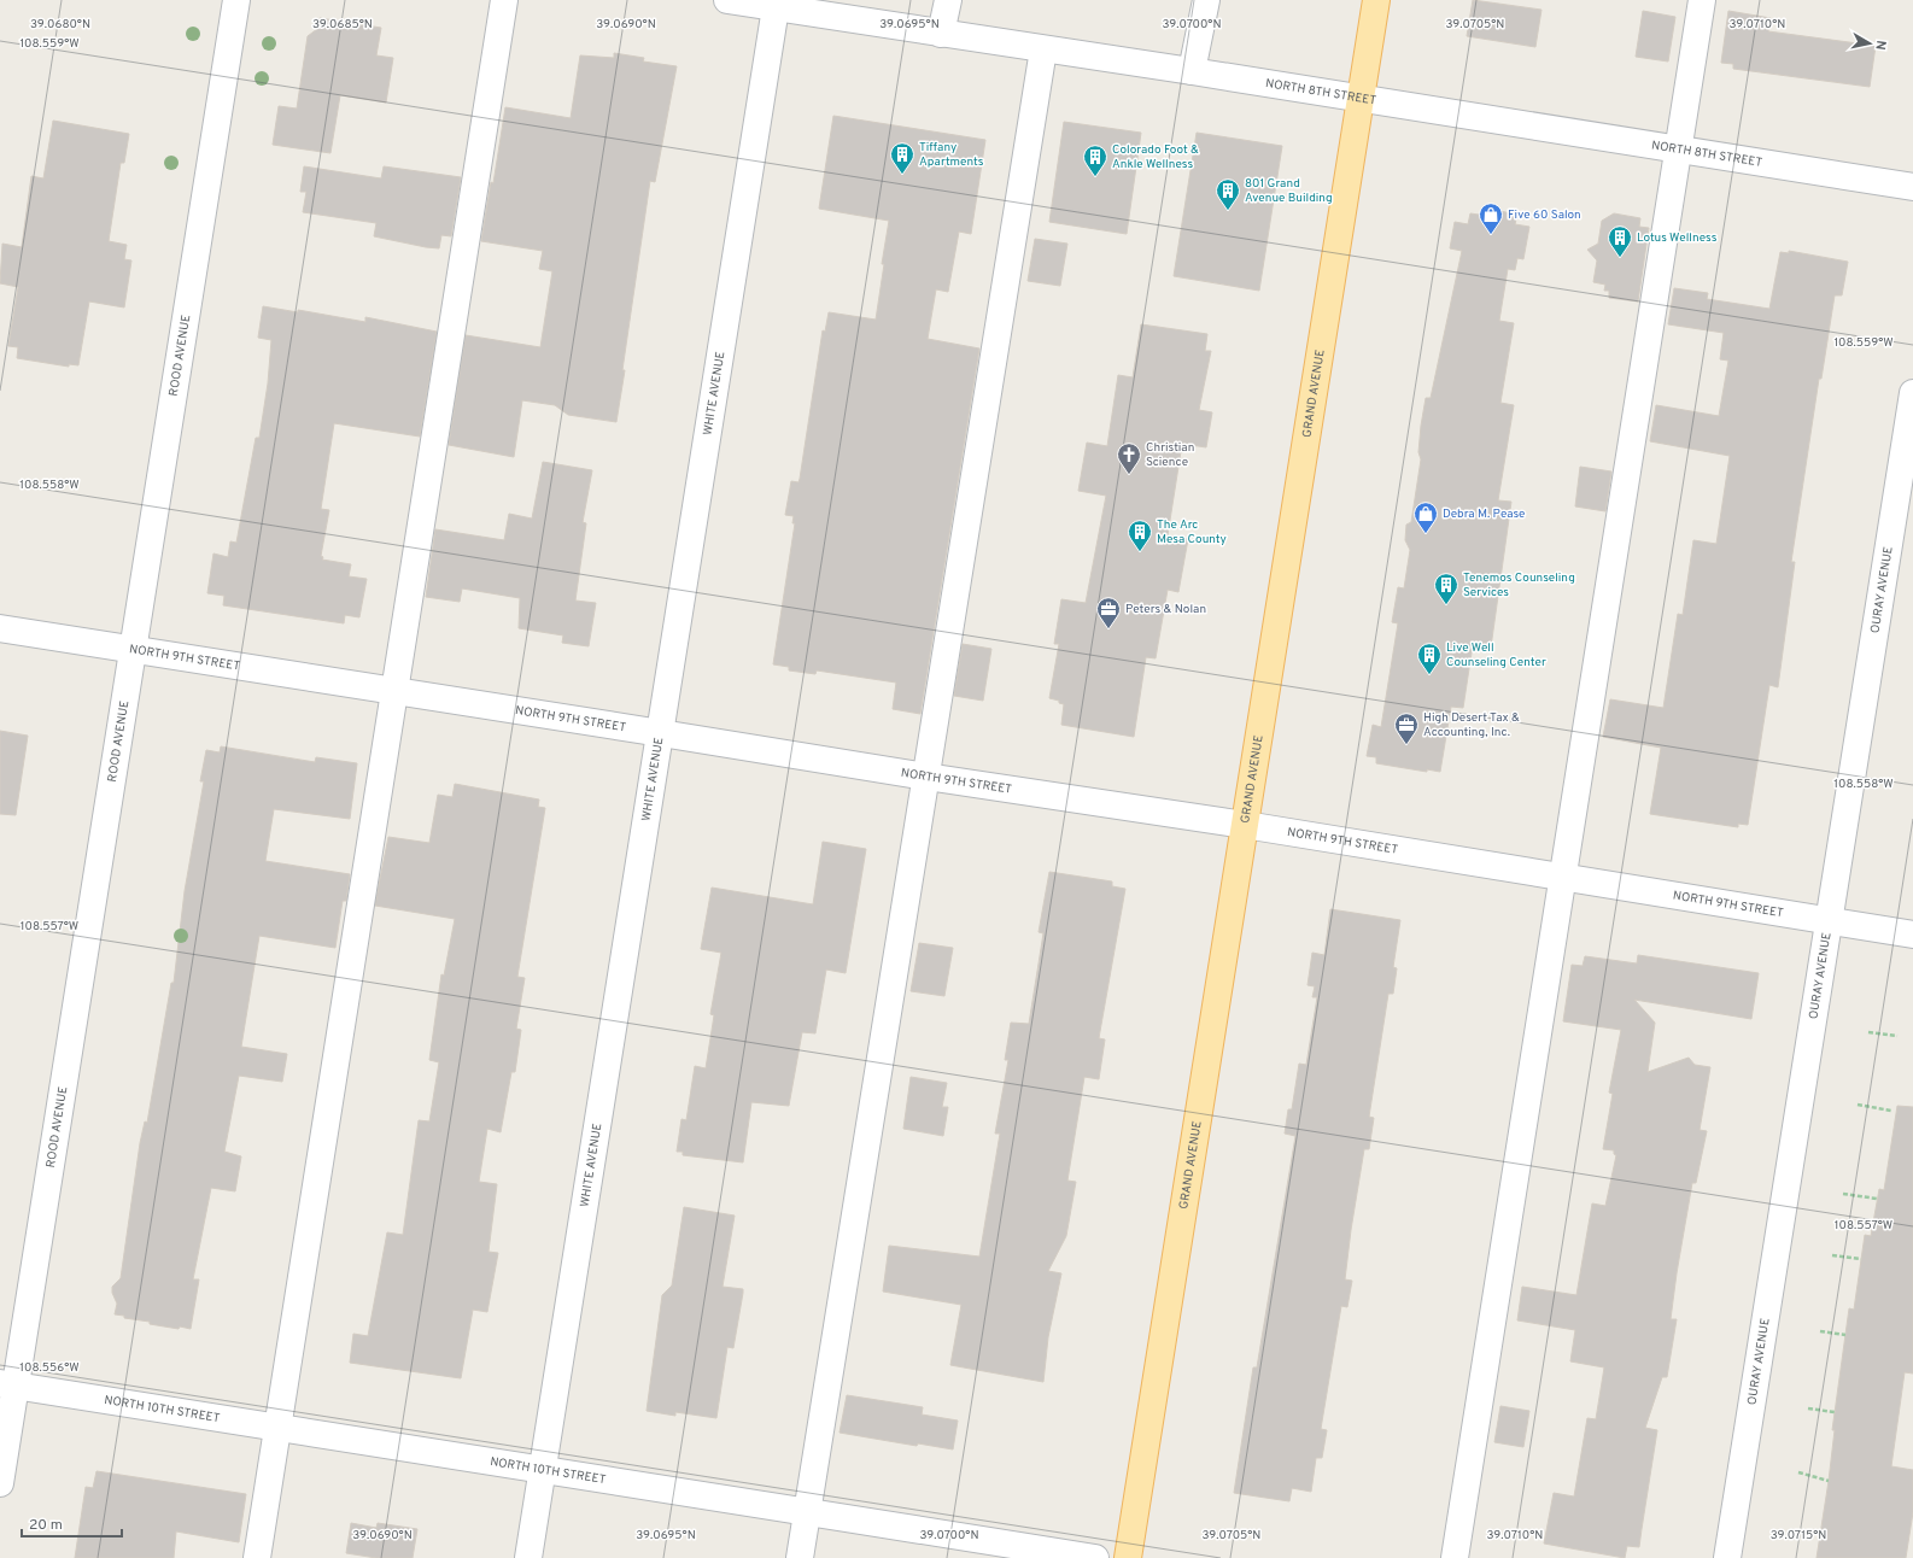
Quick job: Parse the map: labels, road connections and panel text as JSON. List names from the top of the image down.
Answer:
{
  "streets": {
    "main road": ["GRAND AVENUE"],
    "street": [
      "NORTH 8TH STREET",
      "ROOD AVENUE",
      "WHITE AVENUE",
      "OURAY AVENUE",
      "NORTH 9TH STREET",
      "NORTH 10TH STREET"
    ]
  },
  "crossings": [
    ["NORTH 8TH STREET", "WHITE AVENUE"],
    ["NORTH 8TH STREET", "GRAND AVENUE"],
    ["ROOD AVENUE", "NORTH 9TH STREET"],
    ["ROOD AVENUE", "NORTH 10TH STREET"],
    ["WHITE AVENUE", "NORTH 9TH STREET"],
    ["WHITE AVENUE", "NORTH 10TH STREET"],
    ["GRAND AVENUE", "NORTH 9TH STREET"],
    ["OURAY AVENUE", "NORTH 9TH STREET"]
  ],
  "places": {
    "building": [
      "Tiffany Apartments",
      "Colorado Foot & Ankle Wellness",
      "801 Grand Avenue Building",
      "Lotus Wellness",
      "The Arc Mesa County",
      "Tenemos Counseling Services",
      "Live Well Counseling Center"
    ],
    "shop": ["Five 60 Salon", "Debra M. Pease"],
    "church": ["Christian Science"],
    "office": ["Peters & Nolan", "High Desert Tax & Accounting, Inc."]
  },
  "scale_bar": "20 m",
  "north": "right",
  "coordinates": [
    "39.0680°N",
    "39.0685°N",
    "39.0690°N",
    "39.0695°N",
    "39.0700°N",
    "39.0705°N",
    "39.0710°N",
    "108.559°W",
    "108.558°W",
    "108.557°W",
    "108.556°W",
    "39.0715°N"
  ]
}
